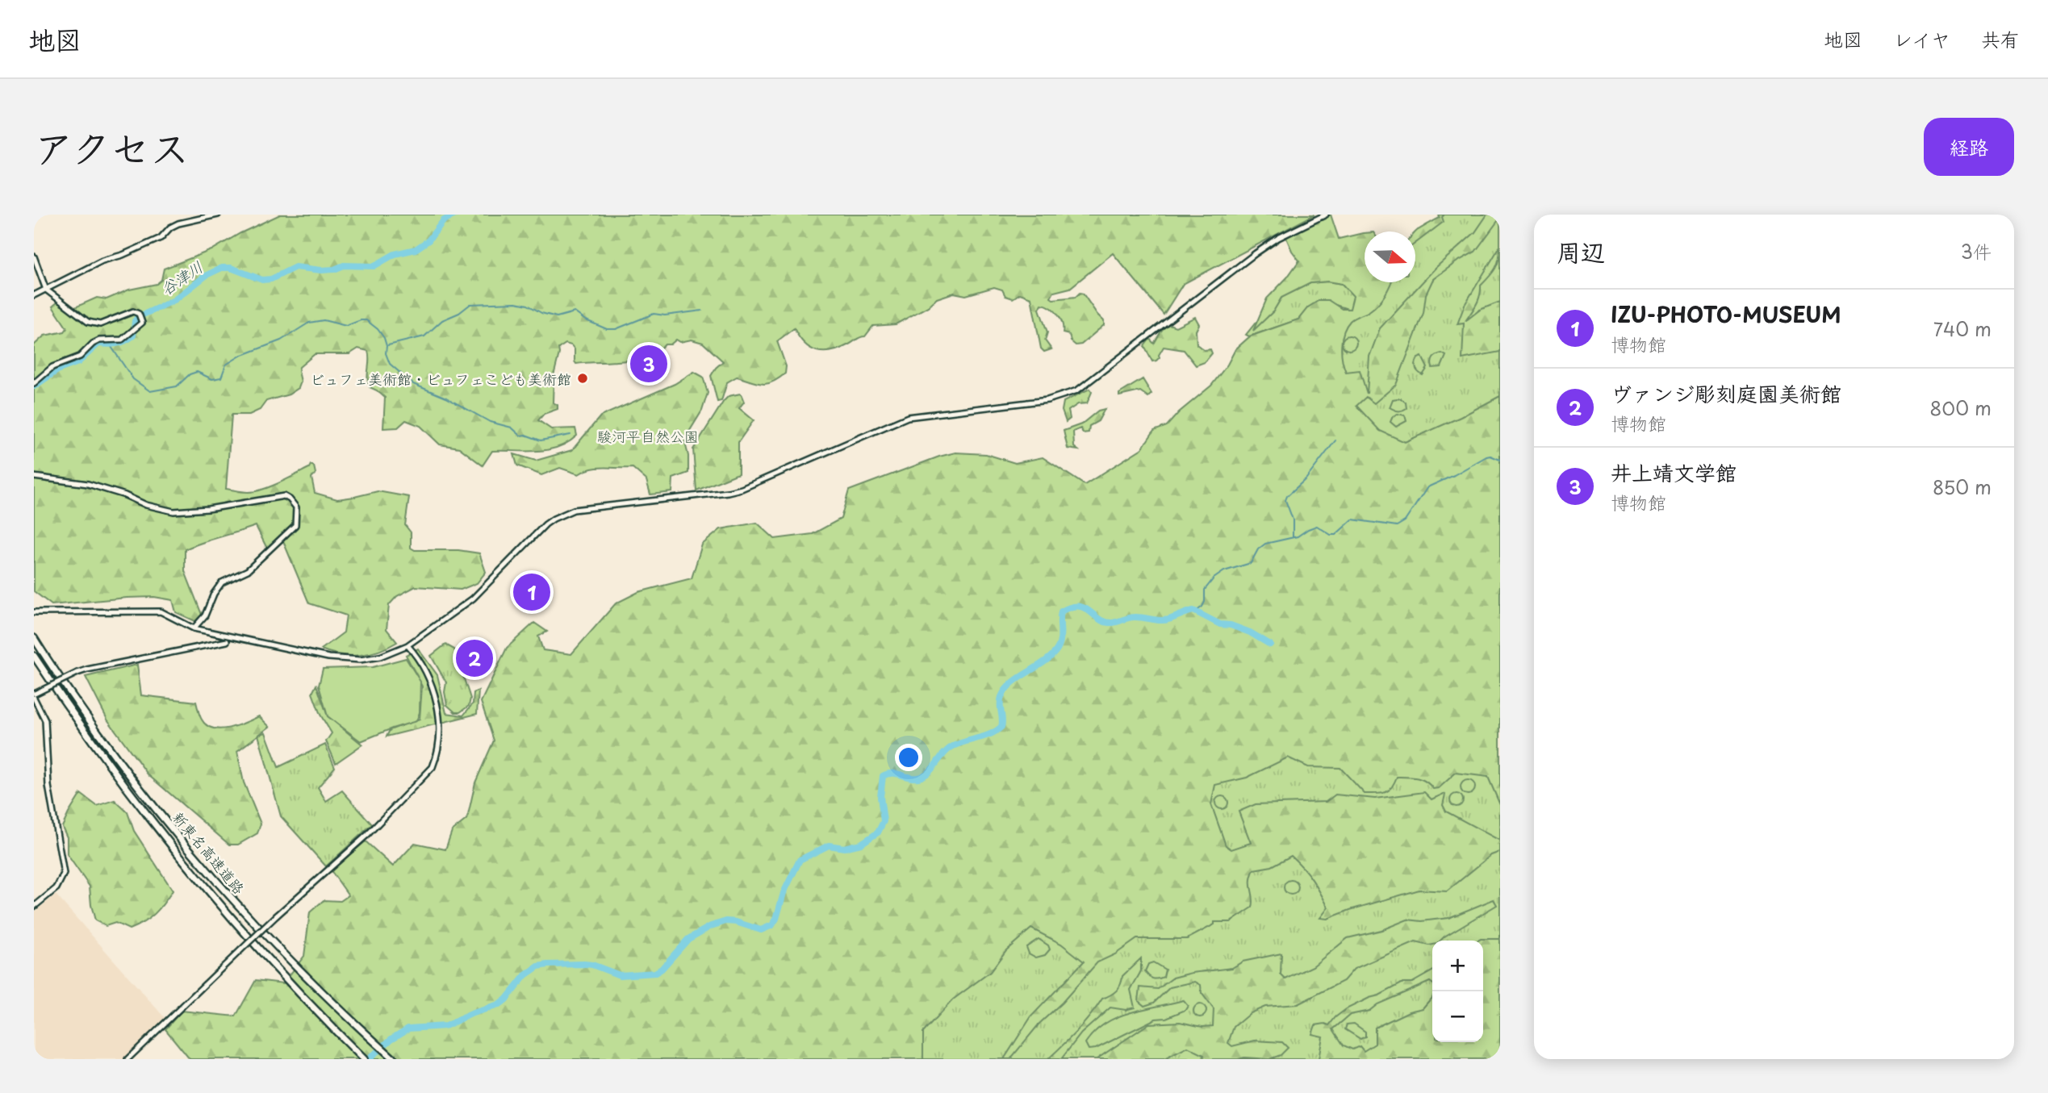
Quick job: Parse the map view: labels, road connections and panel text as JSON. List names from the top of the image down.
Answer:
{
  "streets": {
    "highway": ["新東名高速道路"]
  },
  "water": ["谷津川"],
  "parks": ["駿河平自然公園"],
  "places": ["ビュフェ美術館・ビュフェこども美術館"],
  "north": "right",
  "page": {
    "header": "地図",
    "nav": ["地図", "レイヤ", "共有"],
    "title": "アクセス",
    "buttons": "経路",
    "heading": ["周辺", "3件"],
    "list": [
      {
        "mark": "1",
        "name": "IZU-PHOTO-MUSEUM",
        "note": "博物館",
        "value": "740 m"
      },
      {
        "mark": "2",
        "name": "ヴァンジ彫刻庭園美術館",
        "note": "博物館",
        "value": "800 m"
      },
      {
        "mark": "3",
        "name": "井上靖文学館",
        "note": "博物館",
        "value": "850 m"
      }
    ],
    "pins": ["3", "1", "2"],
    "map_buttons": ["+", "−"]
  }
}
